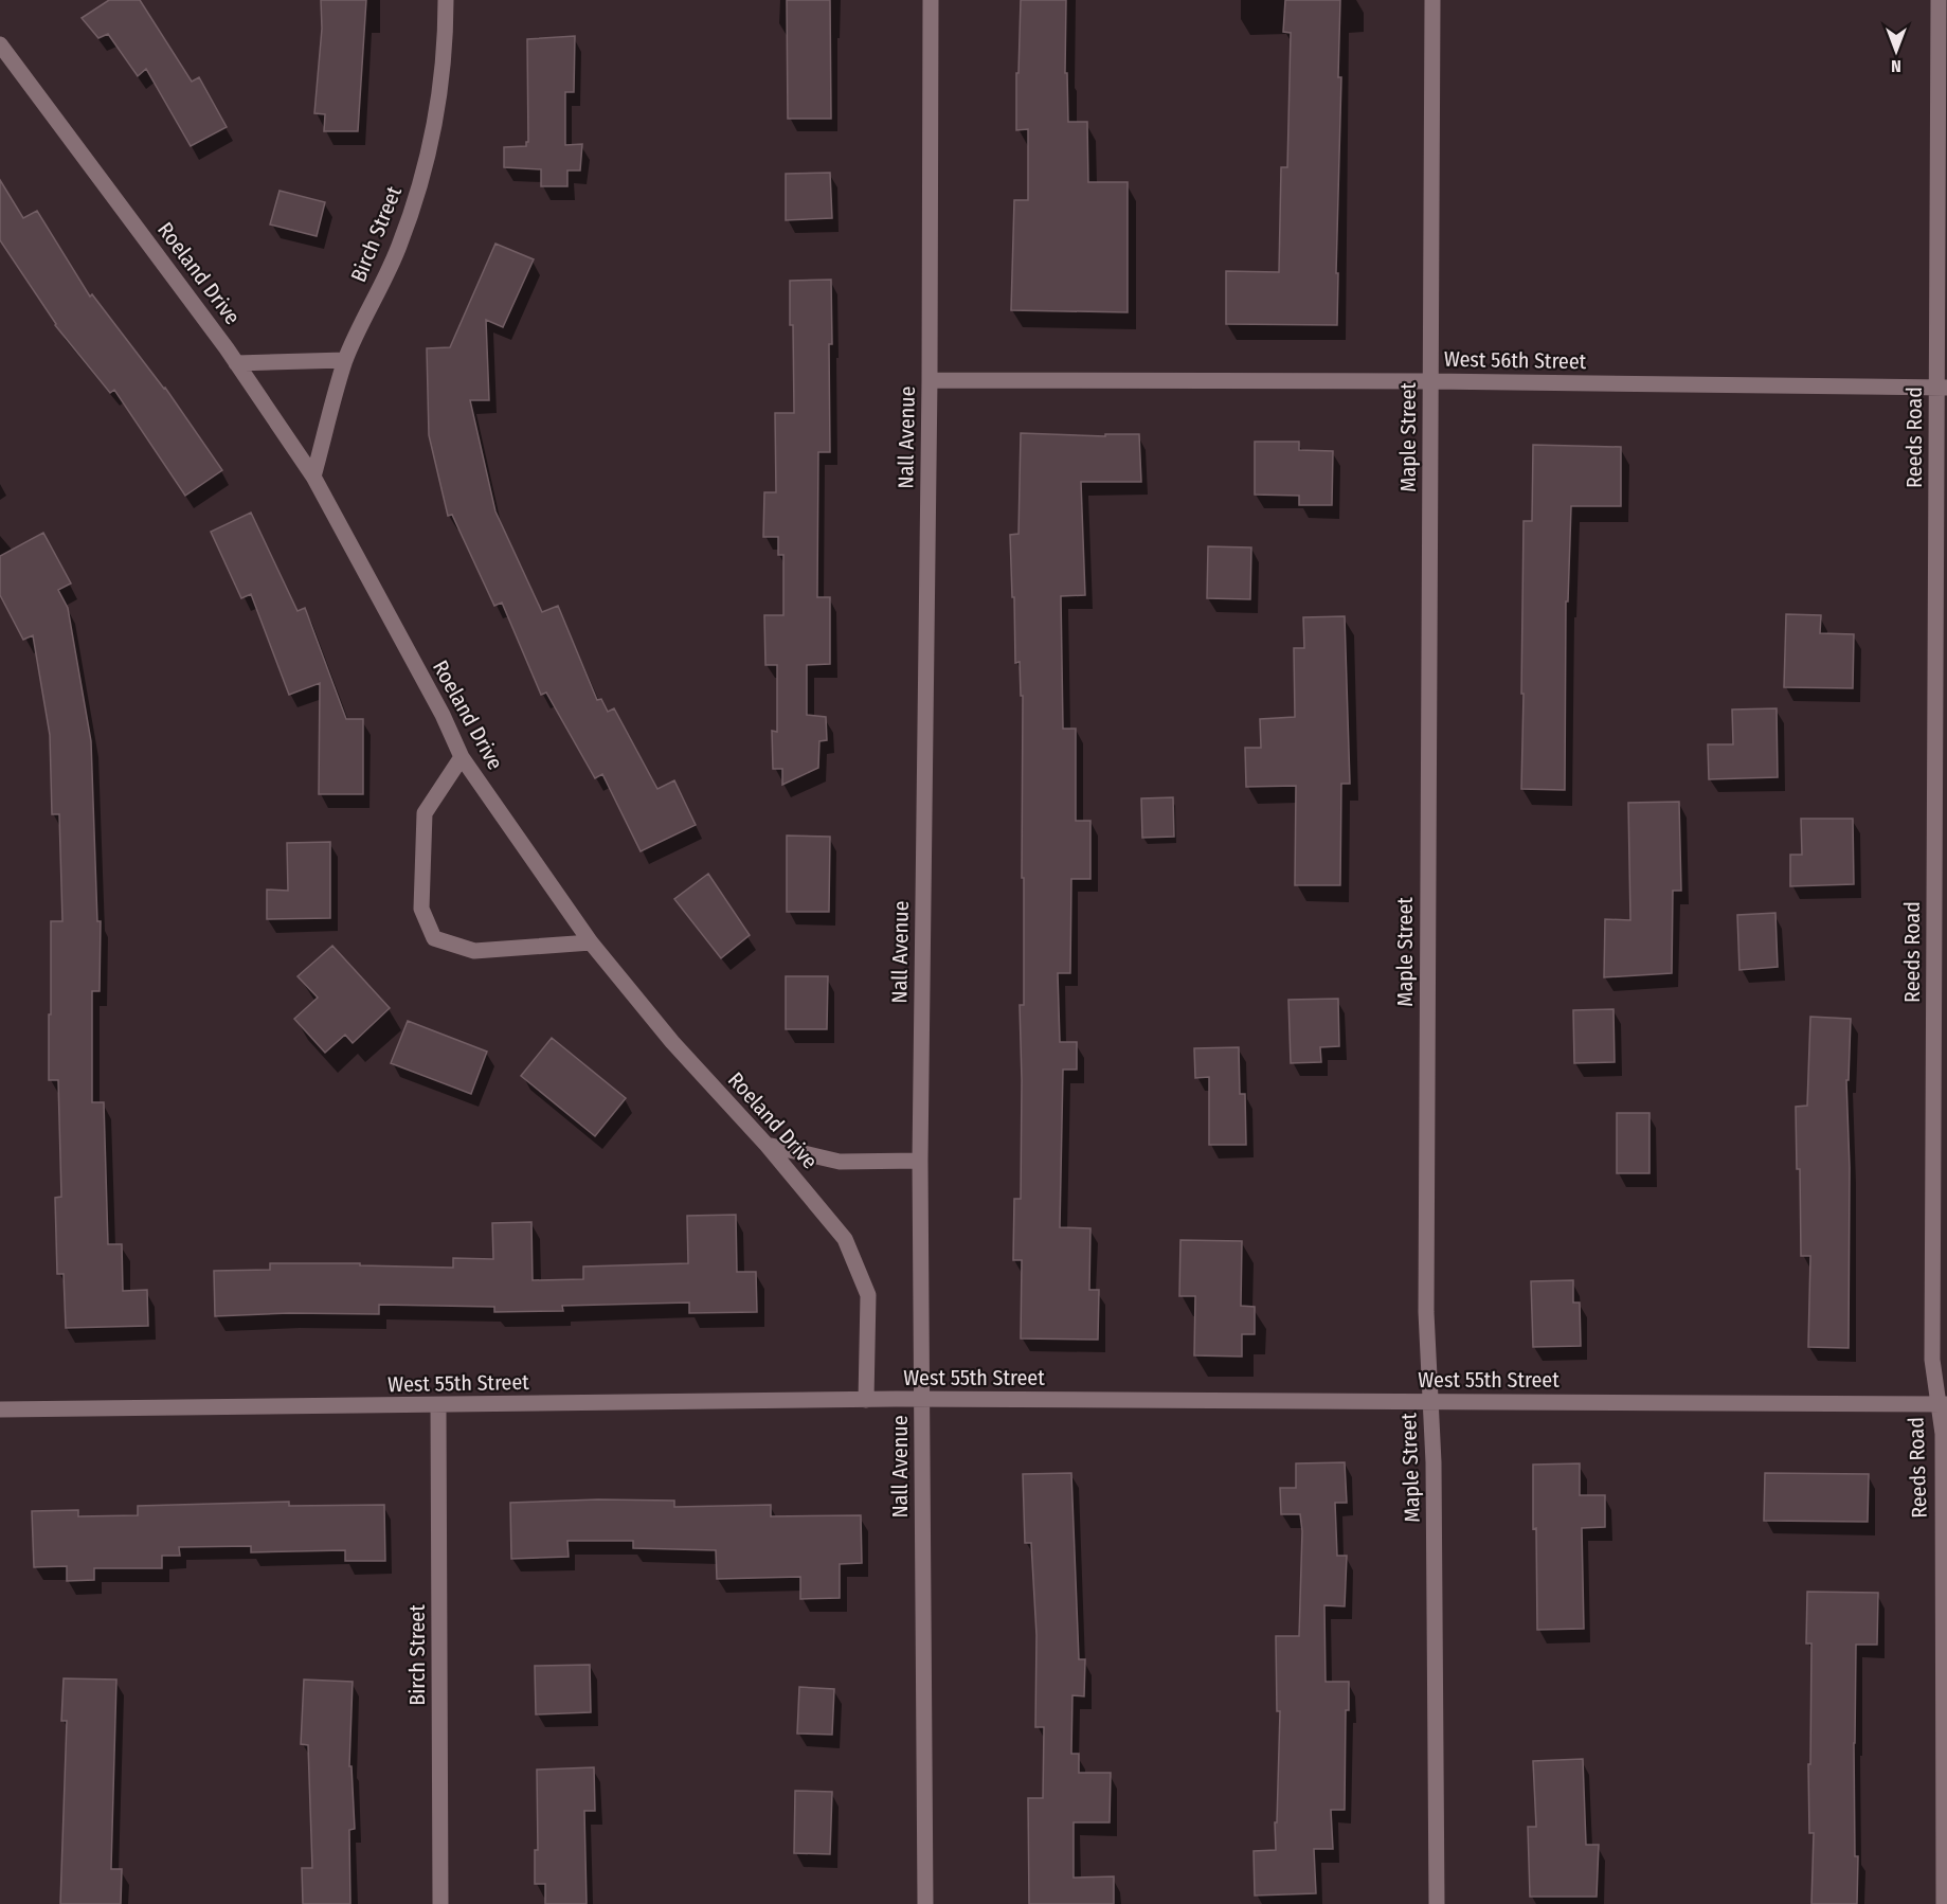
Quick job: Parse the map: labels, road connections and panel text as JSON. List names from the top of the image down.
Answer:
{
  "streets": {
    "street": [
      "Birch Street",
      "Roeland Drive",
      "West 56th Street",
      "Nall Avenue",
      "Maple Street",
      "Reeds Road",
      "West 55th Street"
    ]
  },
  "crossings": [
    ["Birch Street", "Roeland Drive"],
    ["Birch Street", "West 55th Street"],
    ["Roeland Drive", "West 55th Street"],
    ["West 56th Street", "Nall Avenue"],
    ["West 56th Street", "Maple Street"],
    ["West 56th Street", "Reeds Road"],
    ["Nall Avenue", "West 55th Street"],
    ["Maple Street", "West 55th Street"],
    ["Reeds Road", "West 55th Street"]
  ],
  "north": "bottom"
}
